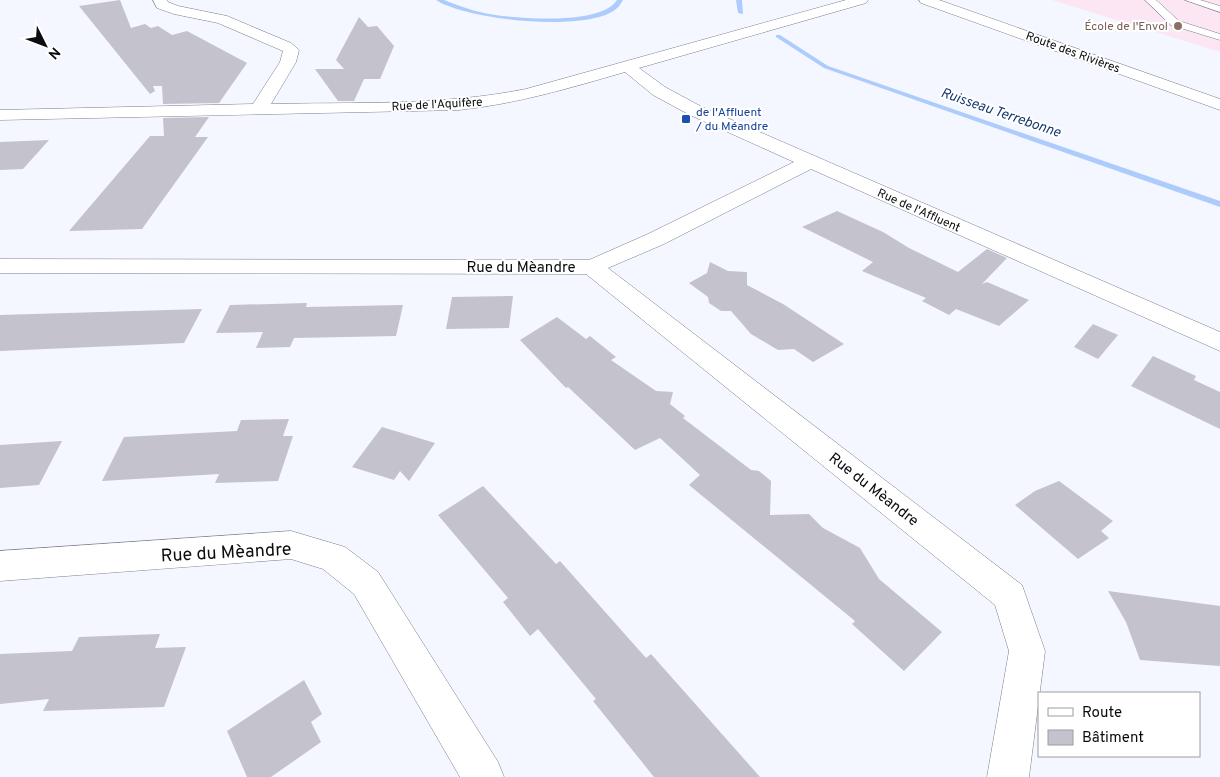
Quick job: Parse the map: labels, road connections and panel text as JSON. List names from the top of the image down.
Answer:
{
  "streets": {
    "street": [
      "Route des Rivières",
      "Rue de l'Aquifère",
      "Rue de l'Affluent",
      "Rue du Mèandre"
    ]
  },
  "crossings": [
    ["Rue de l'Aquifère", "Rue de l'Affluent"],
    ["Rue de l'Affluent", "Rue du Mèandre"]
  ],
  "water": ["Ruisseau Terrebonne"],
  "places": {
    "other": ["École de l'Envol"],
    "transit": ["de l'Affluent / du Méandre"]
  },
  "legend": ["Route", "Bâtiment"],
  "north": "bottom right"
}
